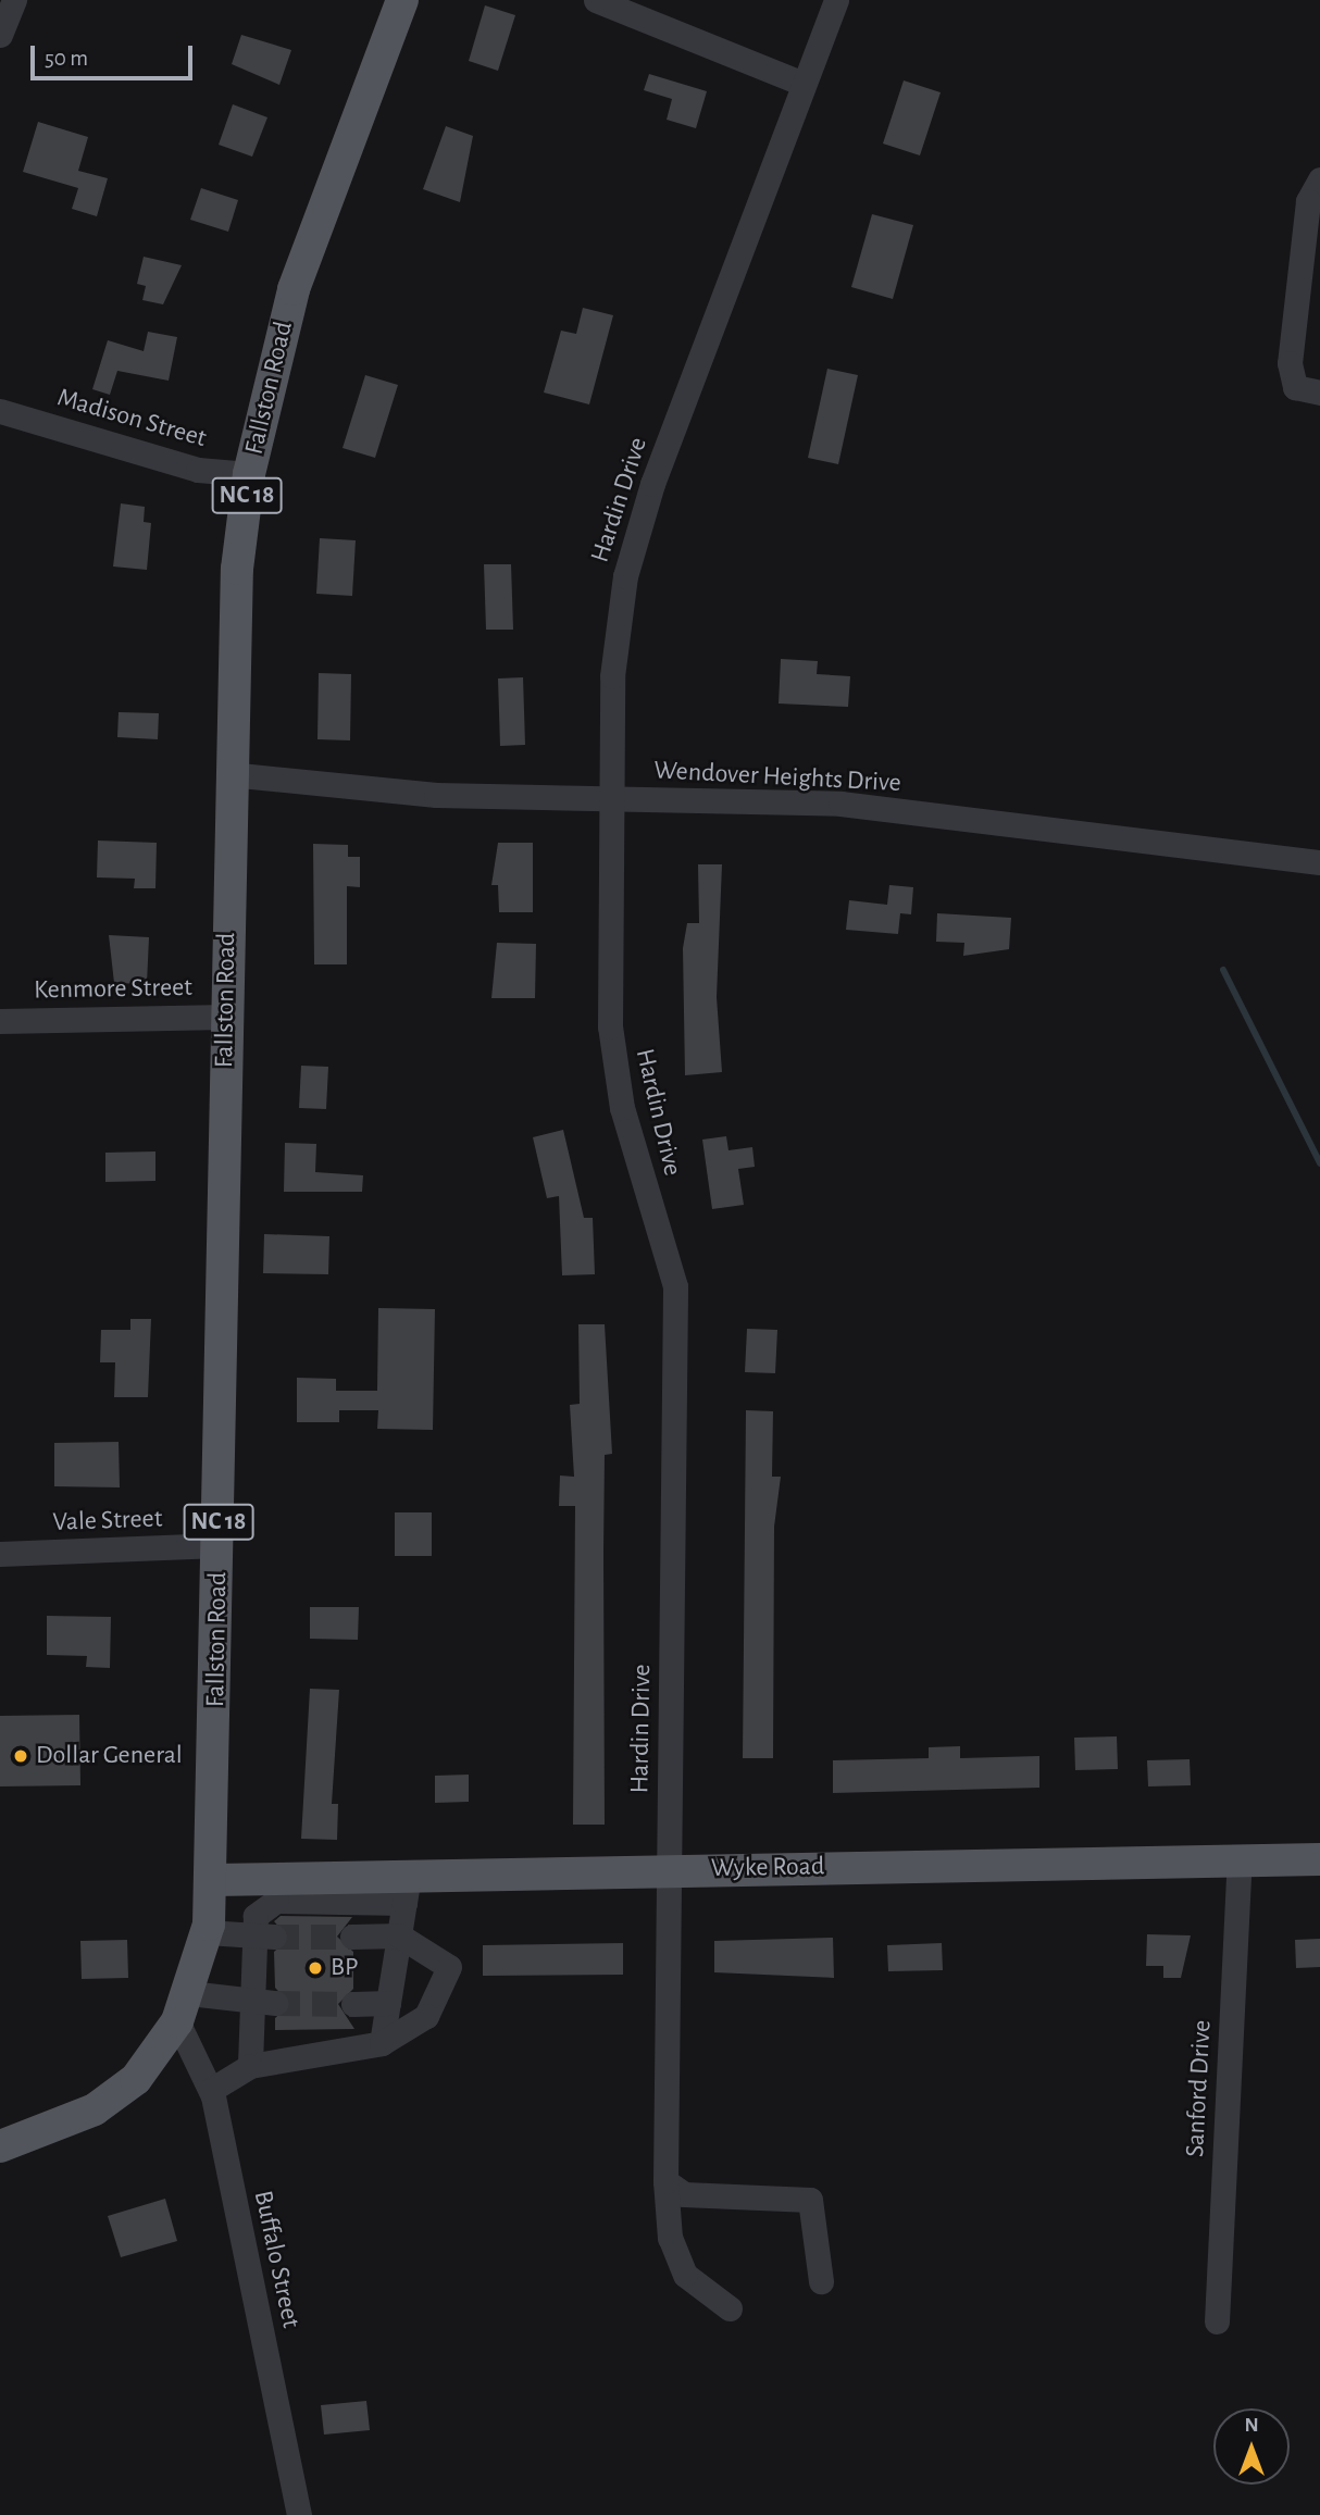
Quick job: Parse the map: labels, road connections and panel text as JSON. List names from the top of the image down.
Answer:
{
  "streets": {
    "main road": ["Fallston Road", "NC 18", "Wyke Road"],
    "street": [
      "Madison Street",
      "Hardin Drive",
      "Wendover Heights Drive",
      "Kenmore Street",
      "Vale Street",
      "Sanford Drive",
      "Buffalo Street"
    ]
  },
  "crossings": [
    ["Fallston Road", "Madison Street"],
    ["Fallston Road", "NC 18"],
    ["Fallston Road", "Wendover Heights Drive"],
    ["Fallston Road", "Kenmore Street"],
    ["Fallston Road", "Vale Street"],
    ["Fallston Road", "Wyke Road"],
    ["Fallston Road", "Buffalo Street"],
    ["NC 18", "Buffalo Street"],
    ["Hardin Drive", "Wendover Heights Drive"],
    ["Hardin Drive", "Wyke Road"],
    ["Wyke Road", "Sanford Drive"]
  ],
  "places": ["Dollar General", "BP"],
  "scale_bar": "50 m",
  "north": "top"
}
